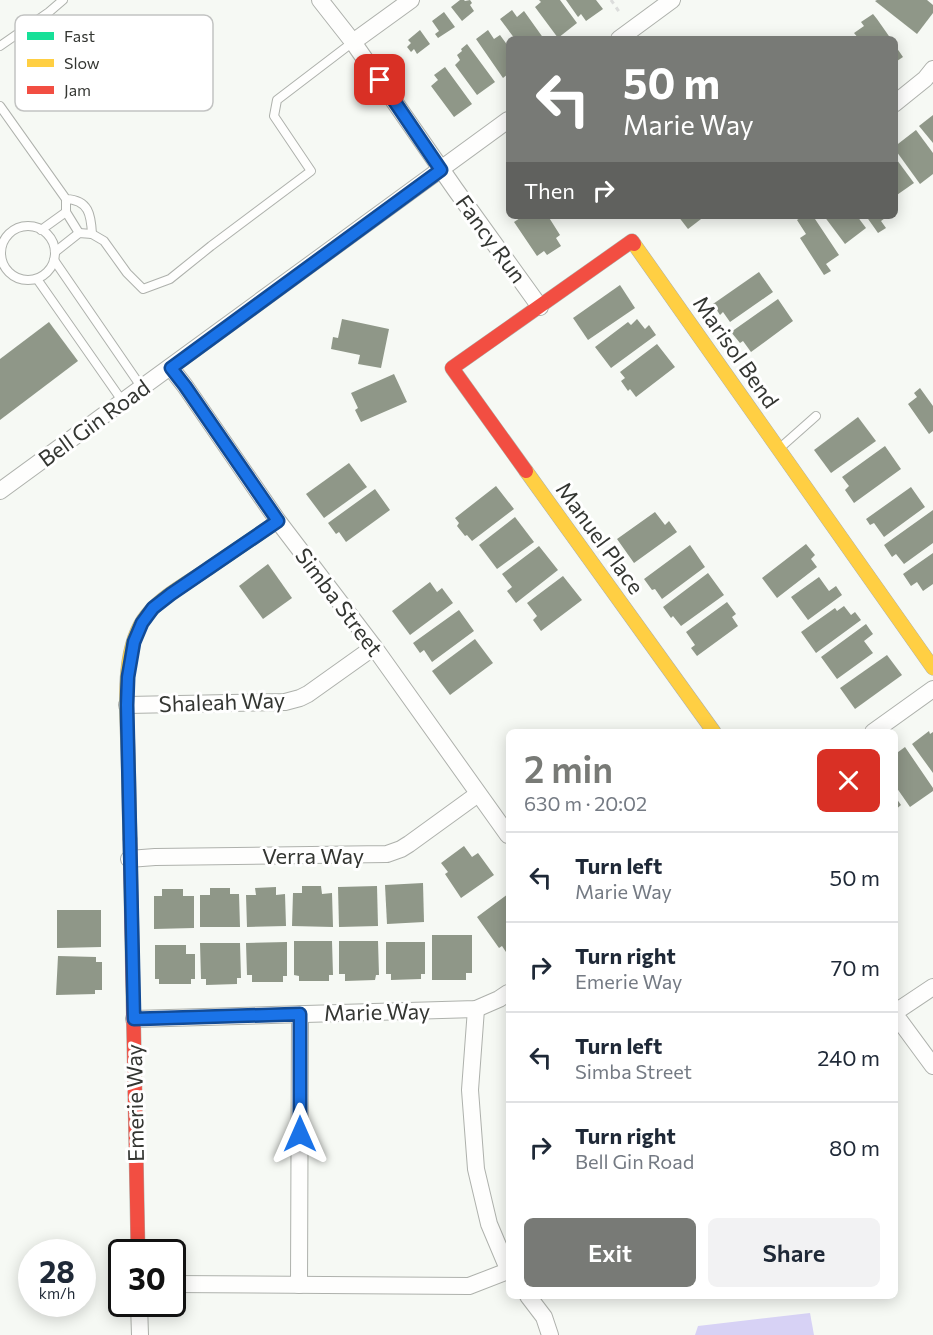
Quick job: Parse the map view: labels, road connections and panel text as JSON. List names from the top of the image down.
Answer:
{
  "streets": {
    "street": [
      "Fancy Run",
      "Marisol Bend",
      "Bell Gin Road",
      "Manuel Place",
      "Simba Street",
      "Shaleah Way",
      "Verra Way",
      "Marie Way",
      "Emerie Way"
    ]
  },
  "crossings": [
    ["Fancy Run", "Marisol Bend"],
    ["Fancy Run", "Bell Gin Road"],
    ["Marisol Bend", "Manuel Place"],
    ["Bell Gin Road", "Simba Street"],
    ["Simba Street", "Shaleah Way"],
    ["Simba Street", "Verra Way"],
    ["Simba Street", "Emerie Way"],
    ["Shaleah Way", "Emerie Way"],
    ["Verra Way", "Emerie Way"],
    ["Marie Way", "Emerie Way"]
  ],
  "legend": ["Fast", "Slow", "Jam"],
  "page": {
    "turn": ["50 m", "Marie Way"],
    "then": "Then",
    "heading": ["2 min", "630 m · 20:02"],
    "list": [
      {
        "name": "Turn left",
        "note": "Marie Way",
        "value": "50 m"
      },
      {
        "name": "Turn right",
        "note": "Emerie Way",
        "value": "70 m"
      },
      {
        "name": "Turn left",
        "note": "Simba Street",
        "value": "240 m"
      },
      {
        "name": "Turn right",
        "note": "Bell Gin Road",
        "value": "80 m"
      }
    ],
    "buttons": ["Exit", "Share"],
    "speed": "28 km/h",
    "limit": "30"
  }
}
